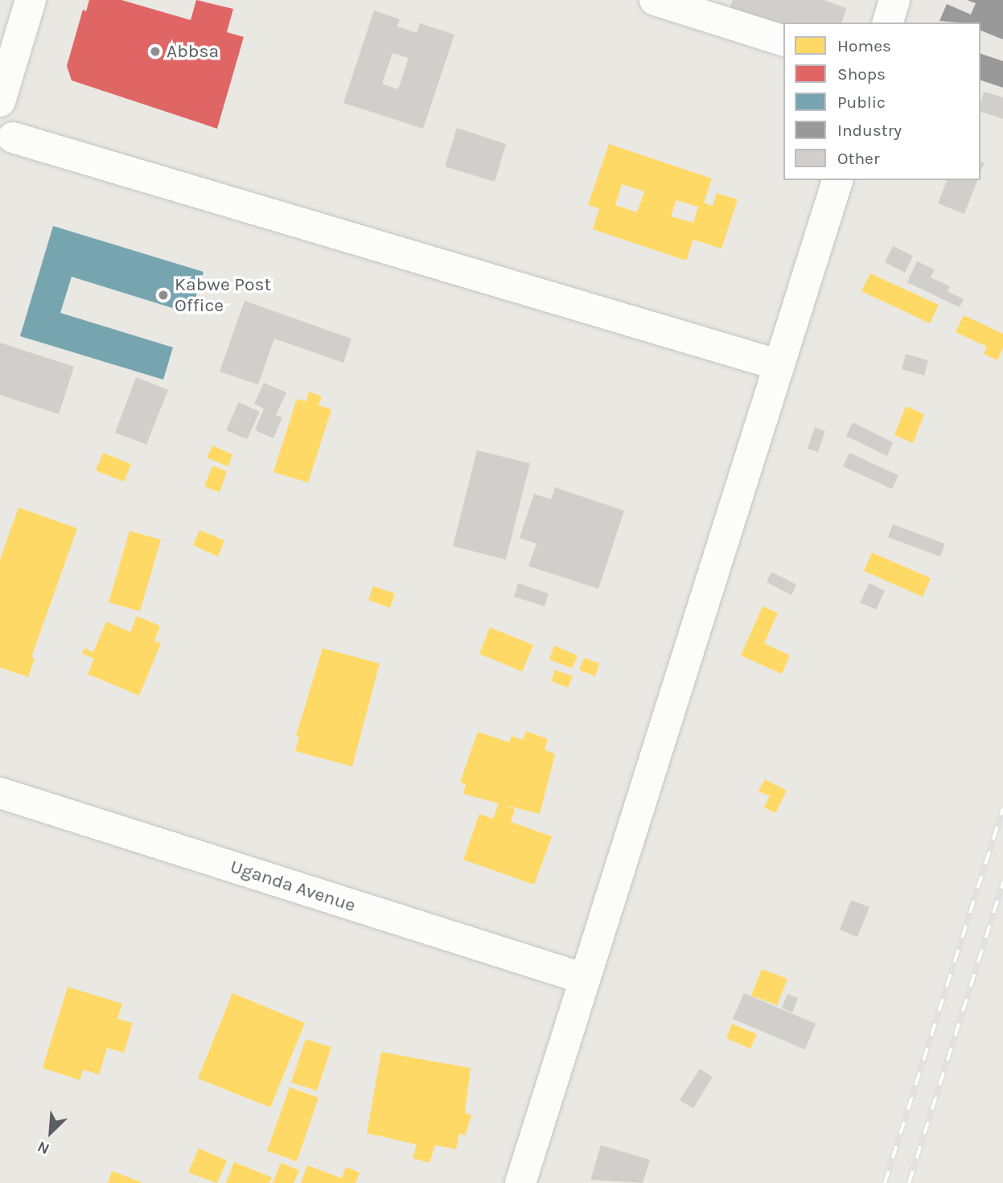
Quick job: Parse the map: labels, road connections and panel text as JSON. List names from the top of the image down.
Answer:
{
  "streets": {
    "street": ["Uganda Avenue"]
  },
  "places": ["Abbsa", "Kabwe Post Office"],
  "legend": [
    "Homes",
    "Shops",
    "Public",
    "Industry",
    "Other"
  ],
  "north": "bottom left"
}
